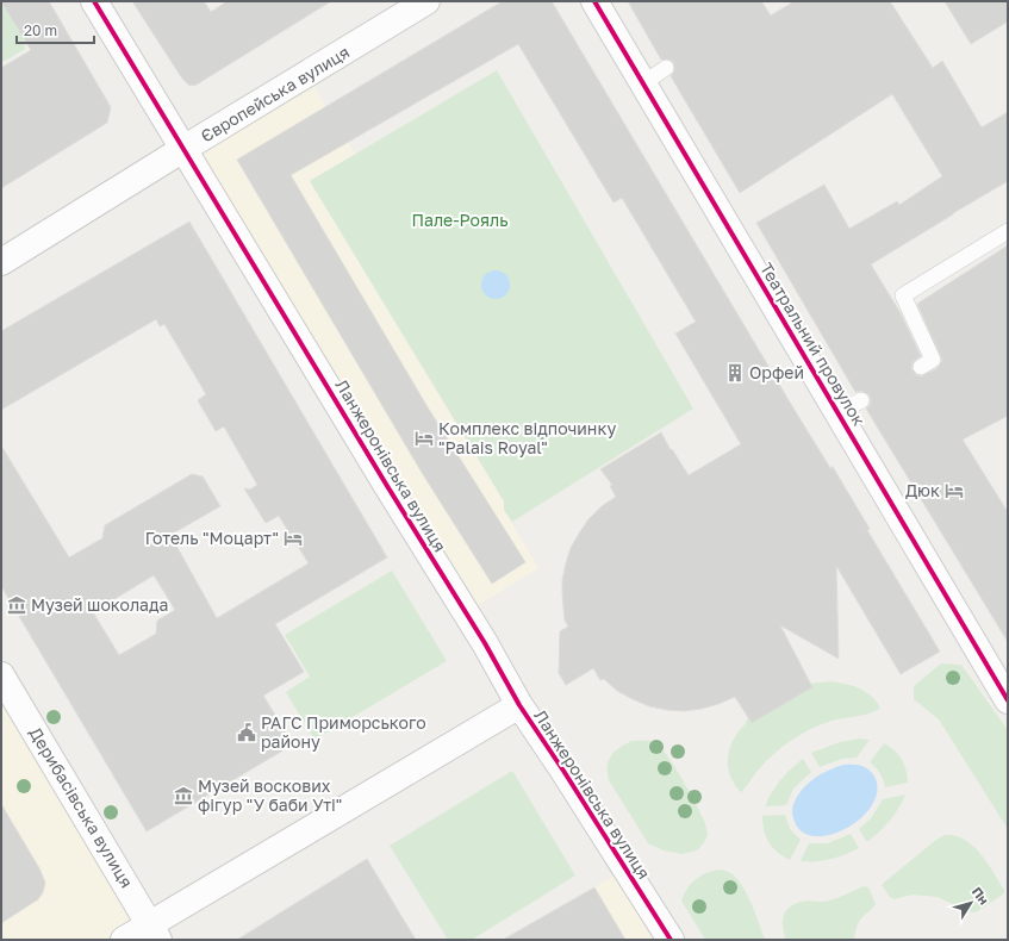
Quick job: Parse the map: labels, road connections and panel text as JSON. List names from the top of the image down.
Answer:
{
  "streets": {
    "street": [
      "Європейська вулиця",
      "Театральний провулок",
      "Ланжеронівська вулиця",
      "Дерибасівська вулиця"
    ]
  },
  "crossings": [
    ["Європейська вулиця", "Ланжеронівська вулиця"]
  ],
  "parks": ["Пале-Рояль"],
  "places": {
    "building": ["Орфей"],
    "hotel": ["Комплекс відпочинку \"Palais Royal\"", "Дюк", "Готель \"Моцарт\""],
    "museum": ["Музей шоколада", "Музей воскових фігур \"У баби Уті\""],
    "public building": ["РАГС Приморського району"]
  },
  "scale_bar": "20 m",
  "north": "top right"
}
